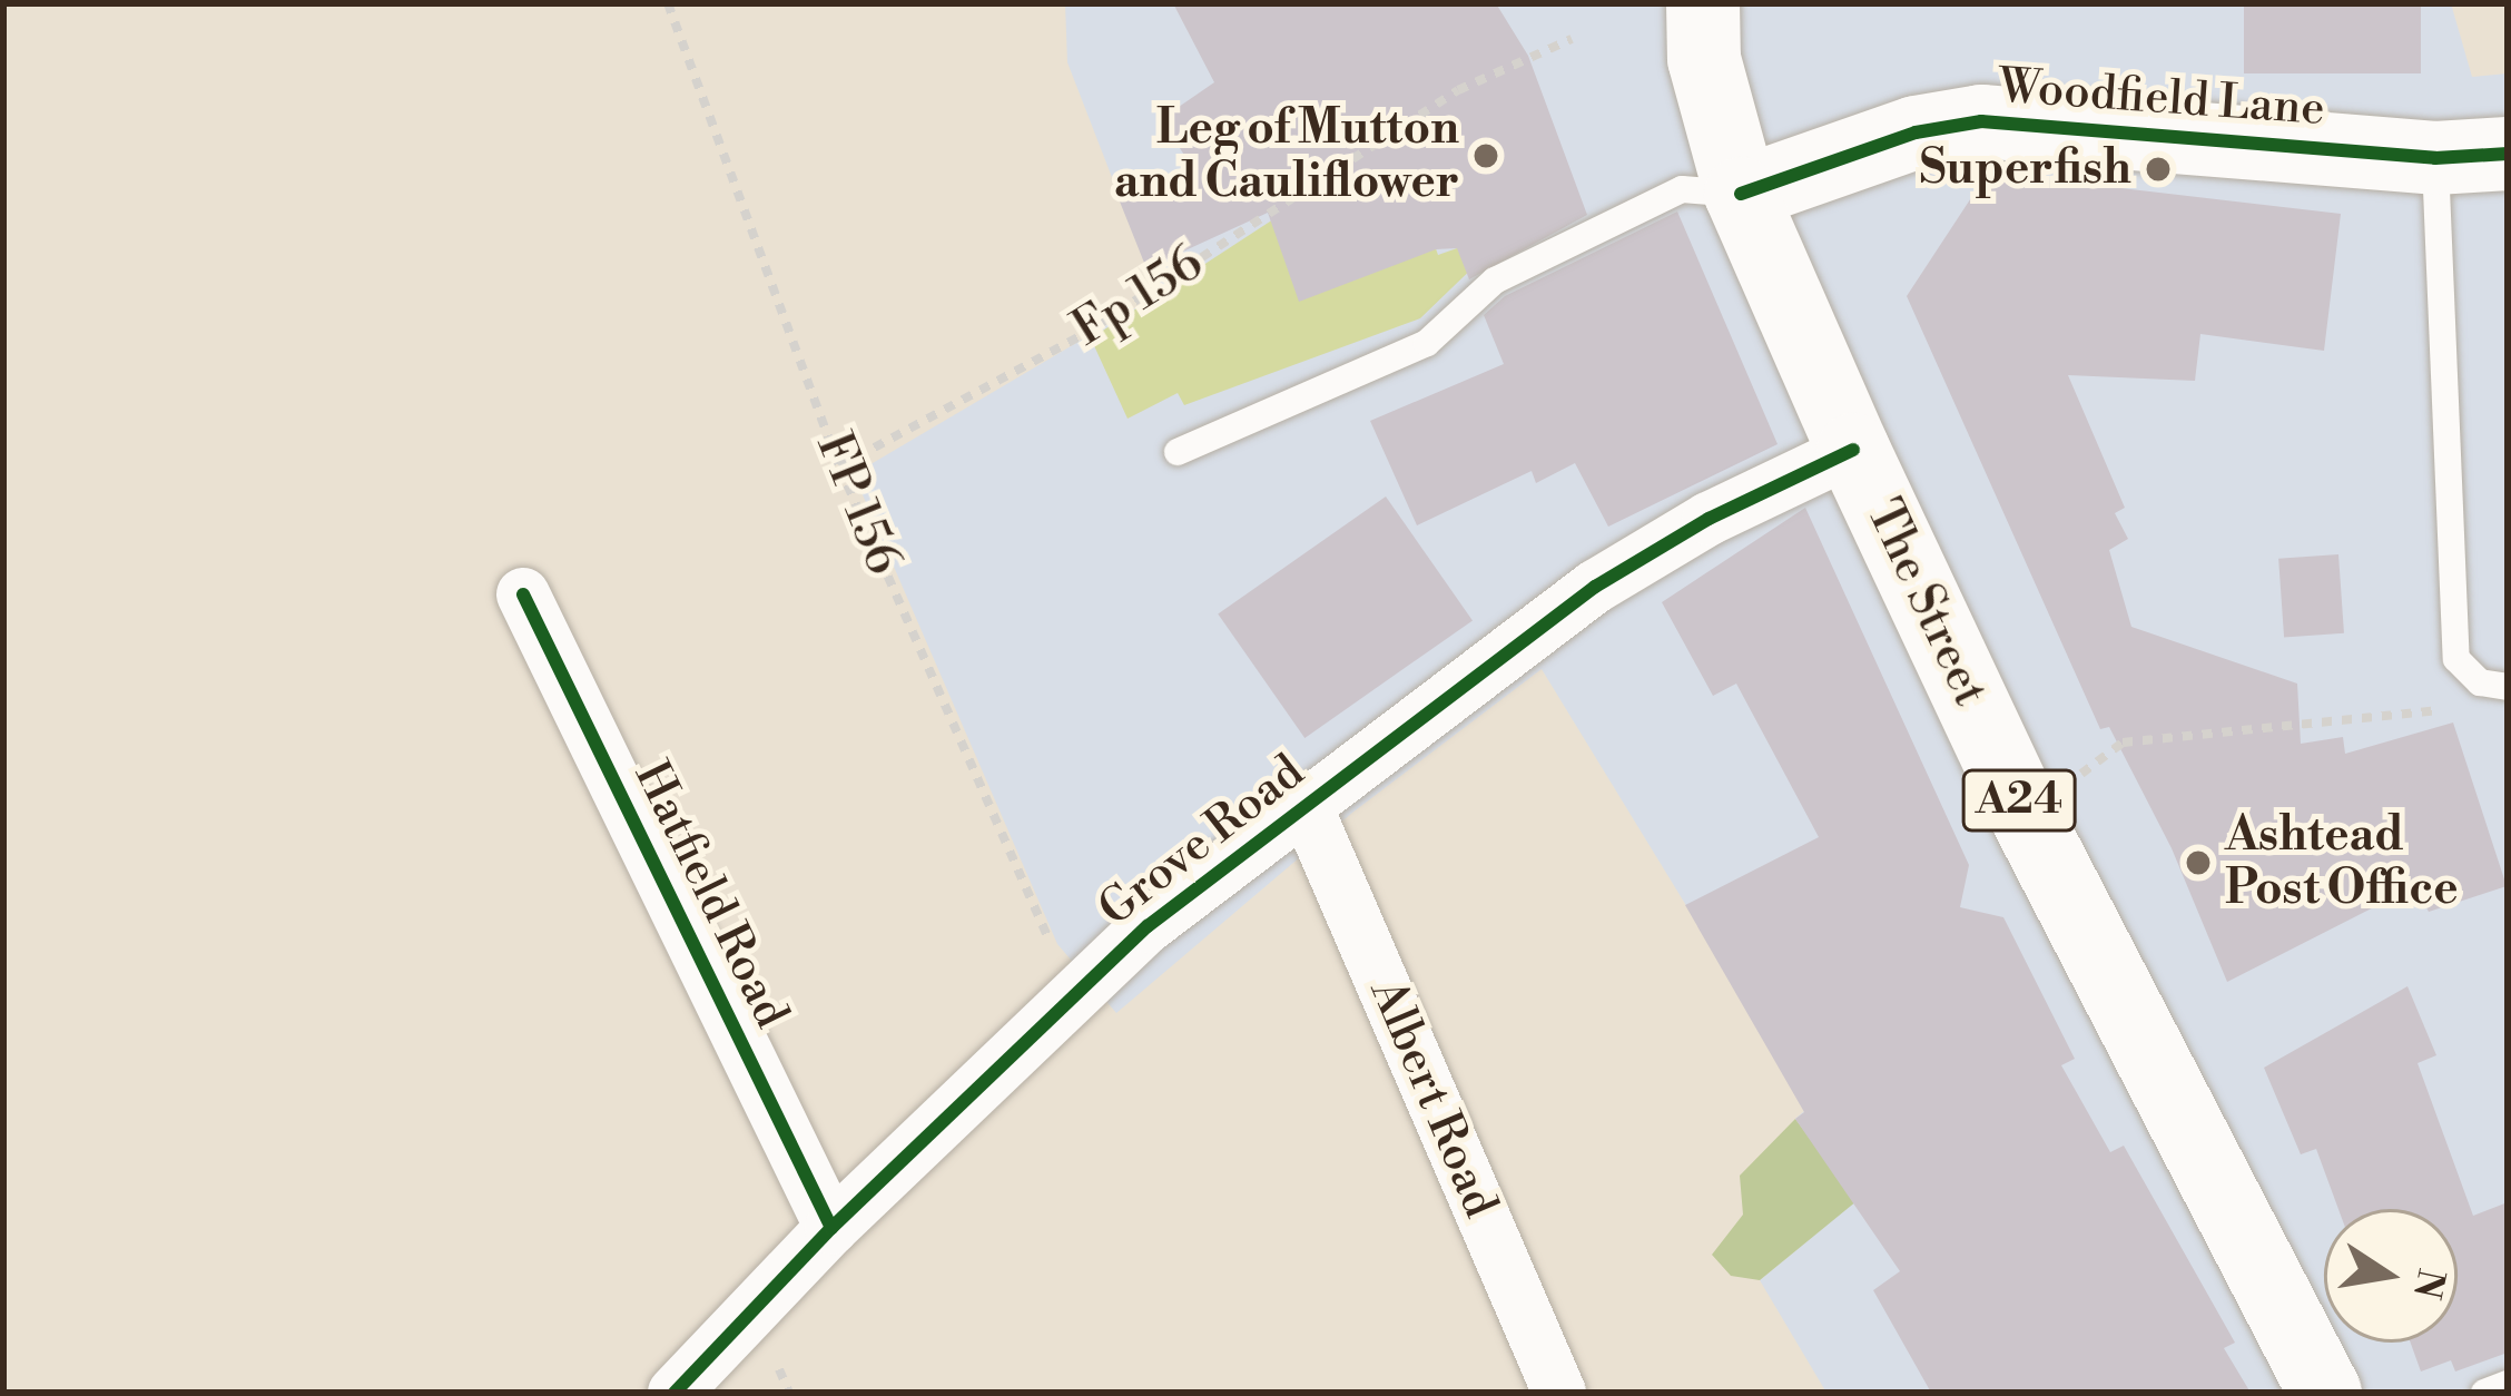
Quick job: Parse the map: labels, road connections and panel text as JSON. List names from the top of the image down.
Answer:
{
  "streets": {
    "main road": ["Woodfield Lane", "The Street", "A24"],
    "street": ["Grove Road", "Hatfield Road", "Albert Road"],
    "path": ["Fp 156", "FP 156"]
  },
  "crossings": [
    ["Woodfield Lane", "The Street"],
    ["Fp 156", "FP 156"],
    ["FP 156", "Grove Road"],
    ["The Street", "Grove Road"],
    ["Grove Road", "Hatfield Road"],
    ["Grove Road", "Albert Road"]
  ],
  "places": ["Leg of Mutton and Cauliflower", "Superfish", "Ashtead Post Office"],
  "north": "right"
}
